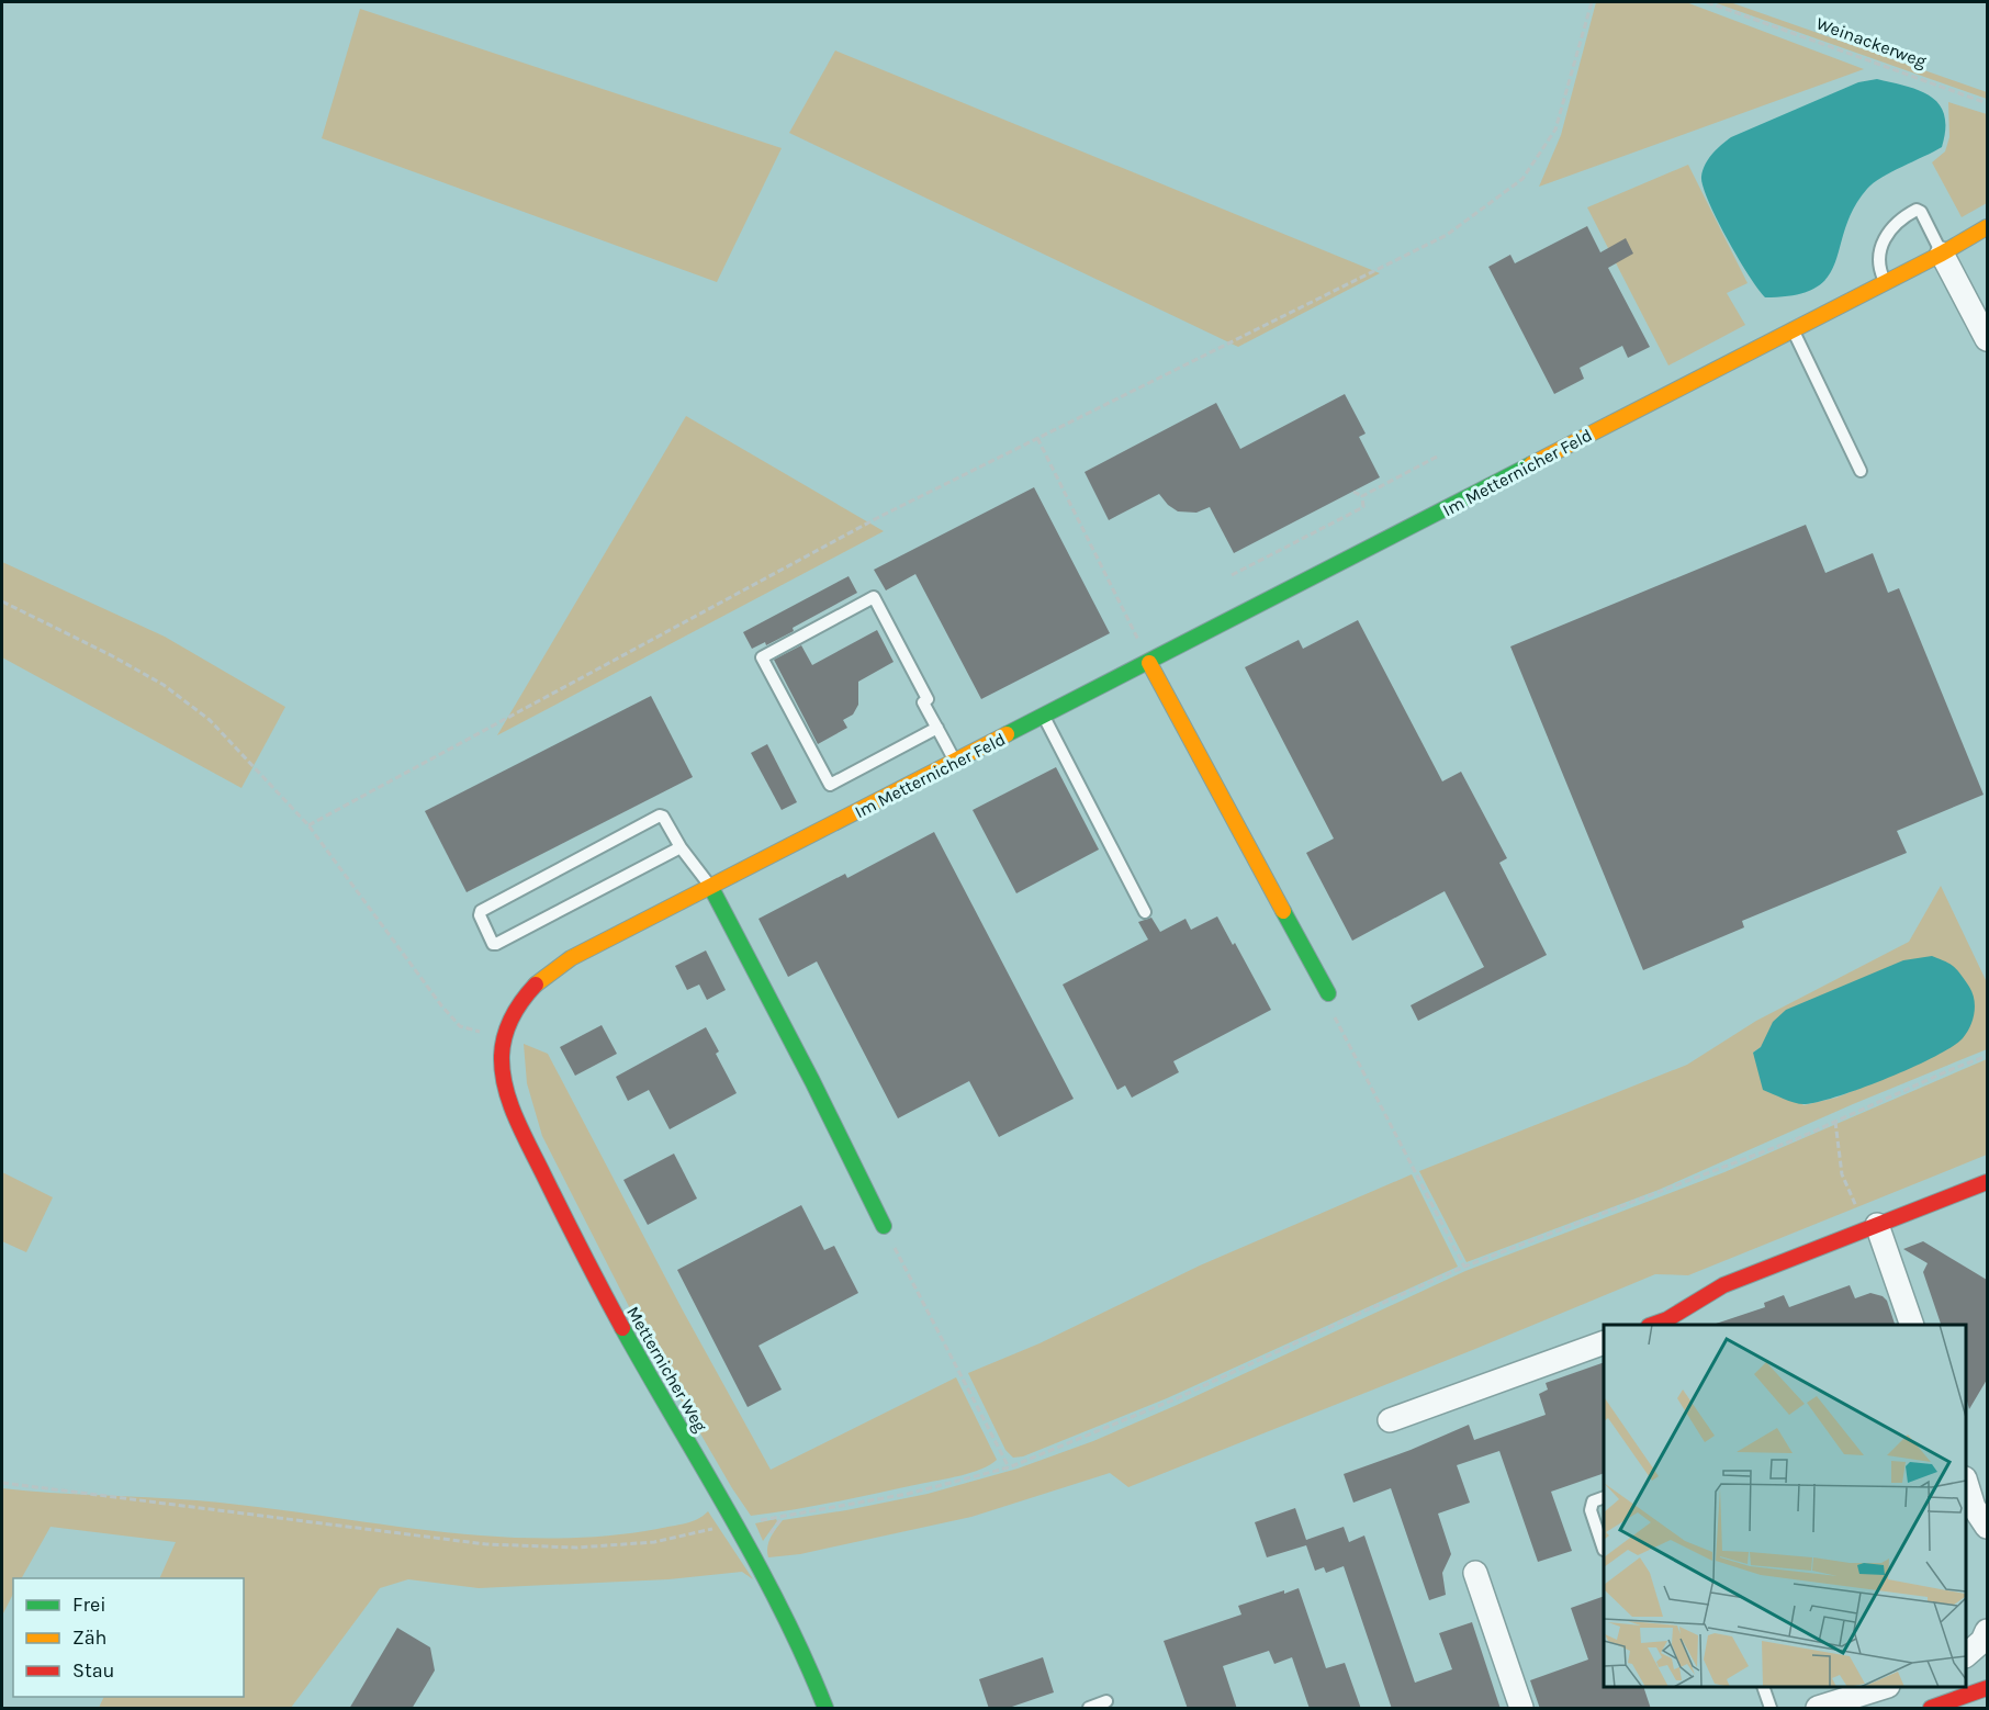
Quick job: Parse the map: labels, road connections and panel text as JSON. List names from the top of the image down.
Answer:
{
  "streets": {
    "street": ["Im Metternicher Feld", "Metternicher Weg"],
    "path": ["Weinackerweg"]
  },
  "crossings": [
    ["Im Metternicher Feld", "Metternicher Weg"]
  ],
  "legend": ["Frei", "Zäh", "Stau"]
}
